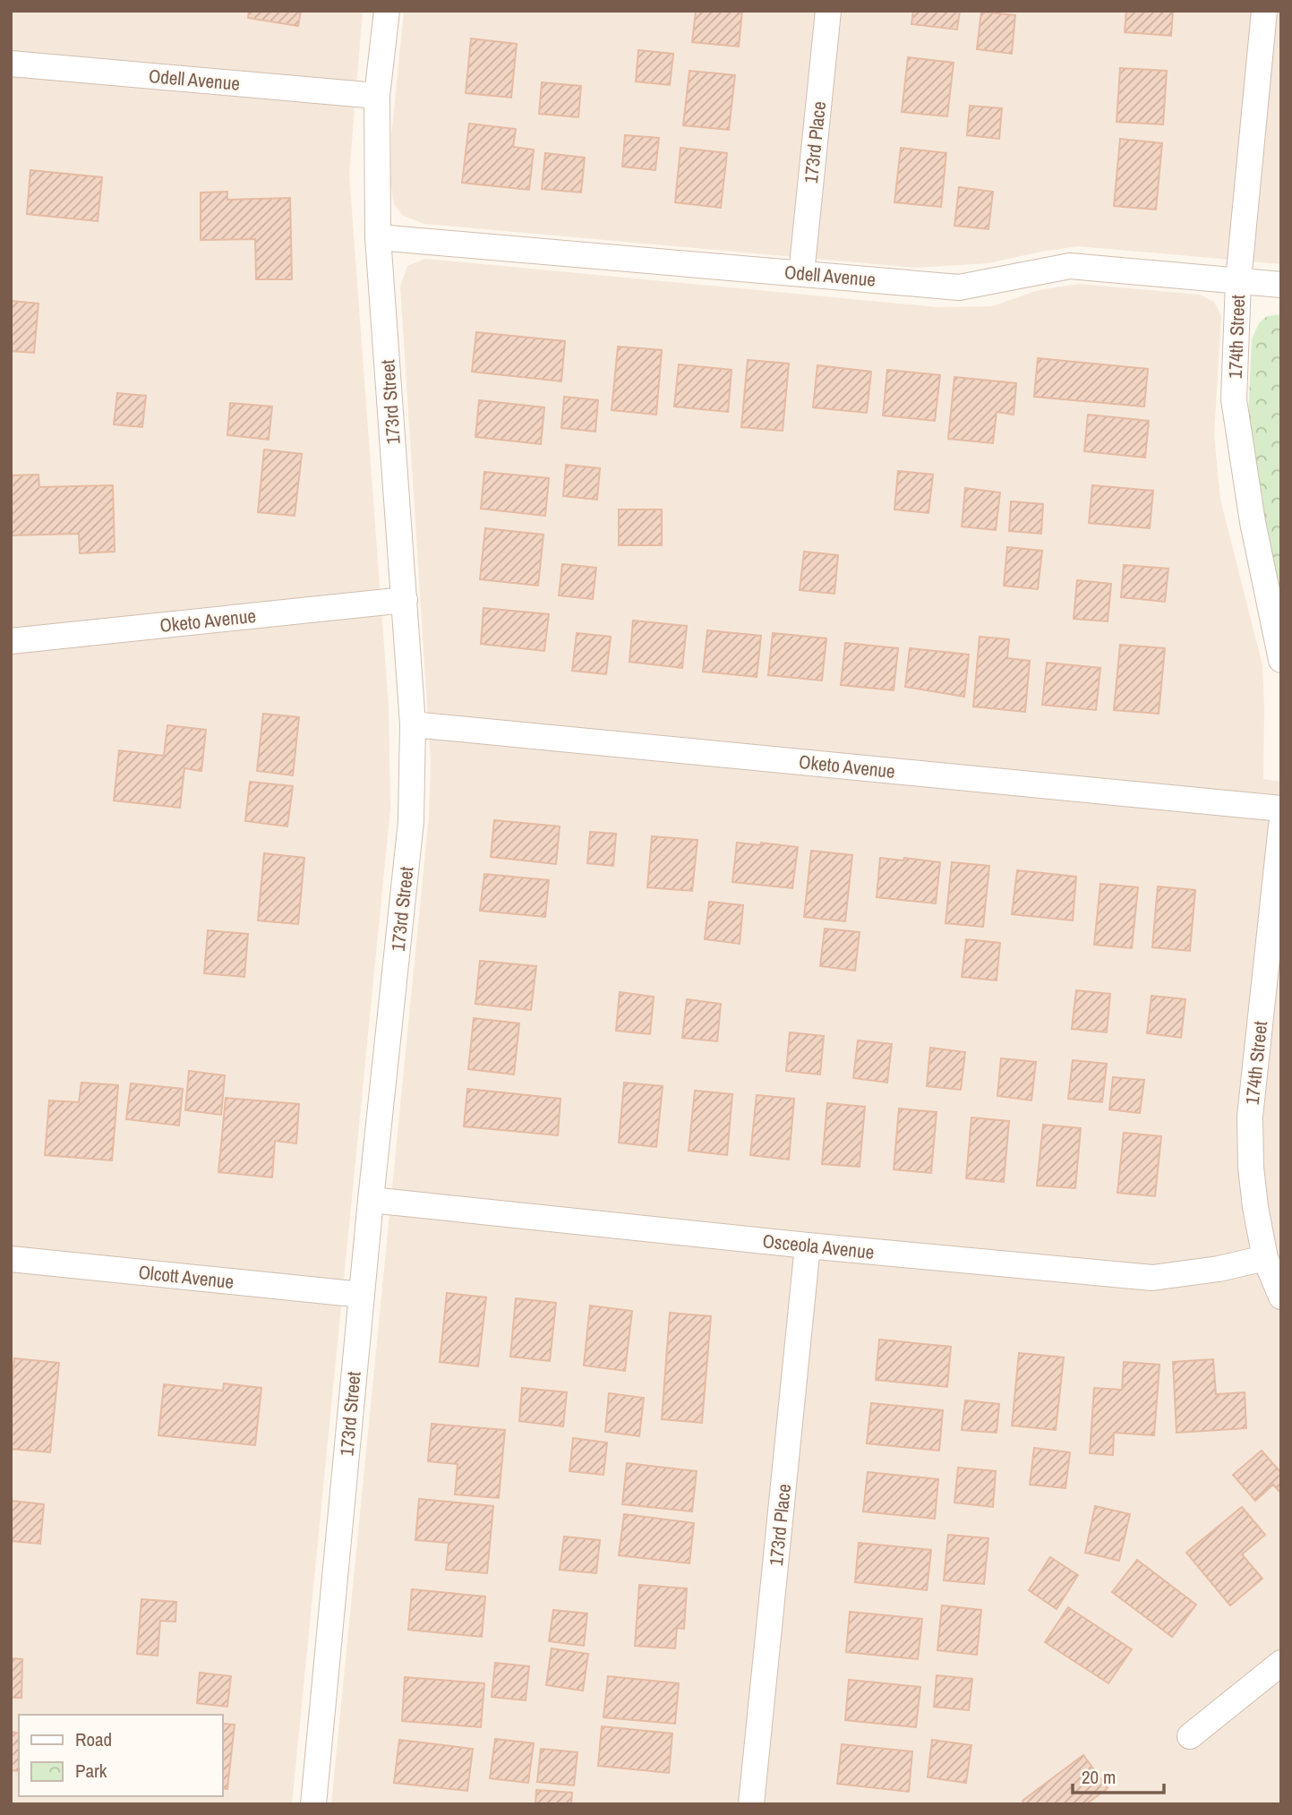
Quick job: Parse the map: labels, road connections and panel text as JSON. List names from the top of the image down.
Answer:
{
  "streets": {
    "street": [
      "Odell Avenue",
      "173rd Place",
      "174th Street",
      "173rd Street",
      "Oketo Avenue",
      "Osceola Avenue",
      "Olcott Avenue"
    ]
  },
  "crossings": [
    ["Odell Avenue", "173rd Place"],
    ["Odell Avenue", "174th Street"],
    ["Odell Avenue", "173rd Street"],
    ["173rd Place", "Osceola Avenue"],
    ["174th Street", "Osceola Avenue"],
    ["173rd Street", "Oketo Avenue"],
    ["173rd Street", "Osceola Avenue"],
    ["173rd Street", "Olcott Avenue"]
  ],
  "legend": ["Road", "Park"],
  "scale_bar": "20 m"
}
